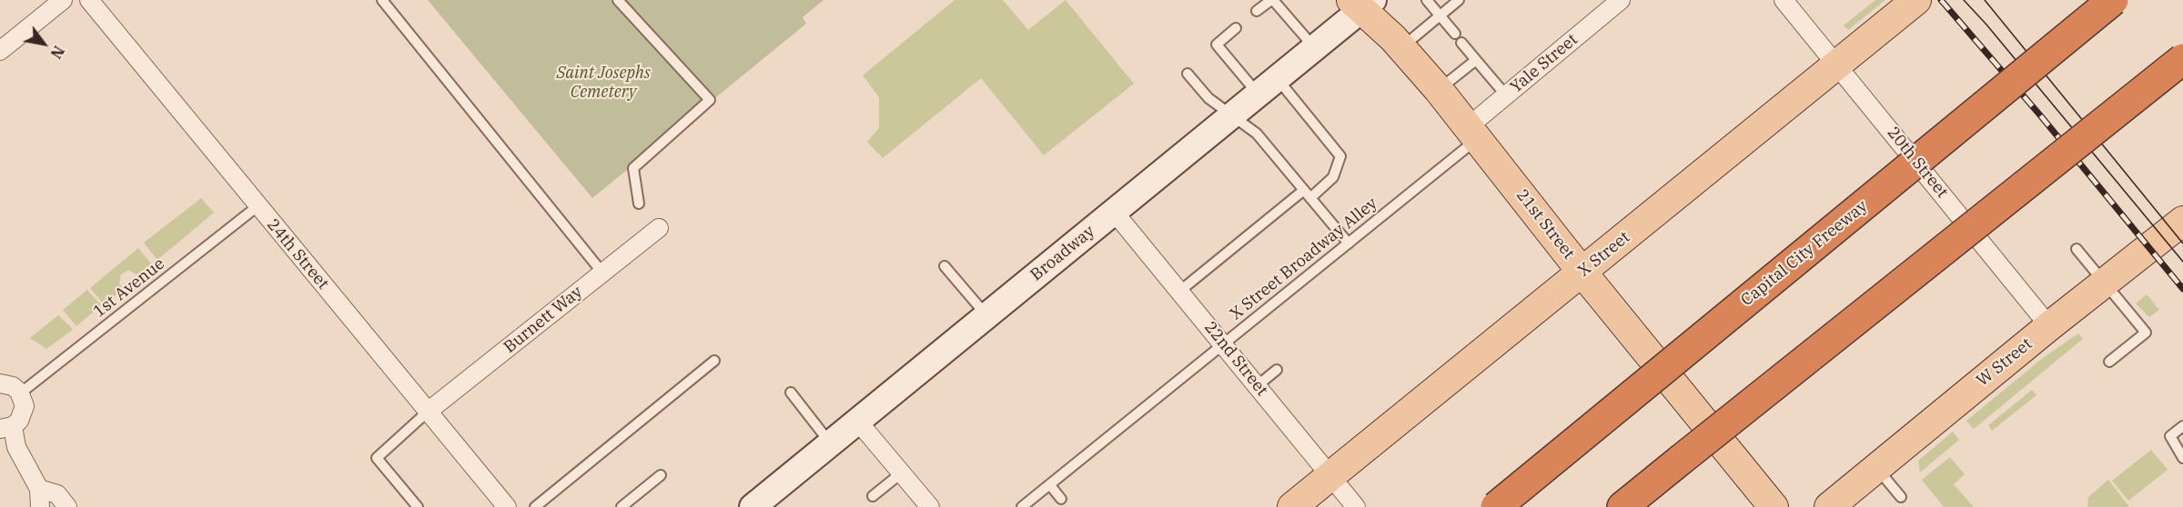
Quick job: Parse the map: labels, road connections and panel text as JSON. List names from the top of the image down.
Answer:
{
  "streets": {
    "highway": ["Capital City Freeway"],
    "main road": [
      "21st Street",
      "Broadway",
      "X Street",
      "W Street"
    ],
    "street": [
      "Yale Street",
      "20th Street",
      "24th Street",
      "Burnett Way",
      "22nd Street"
    ],
    "lane": ["X Street Broadway Alley", "1st Avenue"]
  },
  "crossings": [
    ["Yale Street", "21st Street"],
    ["Yale Street", "X Street Broadway Alley"],
    ["20th Street", "X Street"],
    ["20th Street", "W Street"],
    ["21st Street", "Broadway"],
    ["21st Street", "X Street"],
    ["21st Street", "X Street Broadway Alley"],
    ["Broadway", "22nd Street"],
    ["24th Street", "1st Avenue"],
    ["24th Street", "Burnett Way"],
    ["X Street", "22nd Street"],
    ["X Street Broadway Alley", "22nd Street"]
  ],
  "parks": ["Saint Josephs Cemetery"],
  "north": "bottom right"
}
